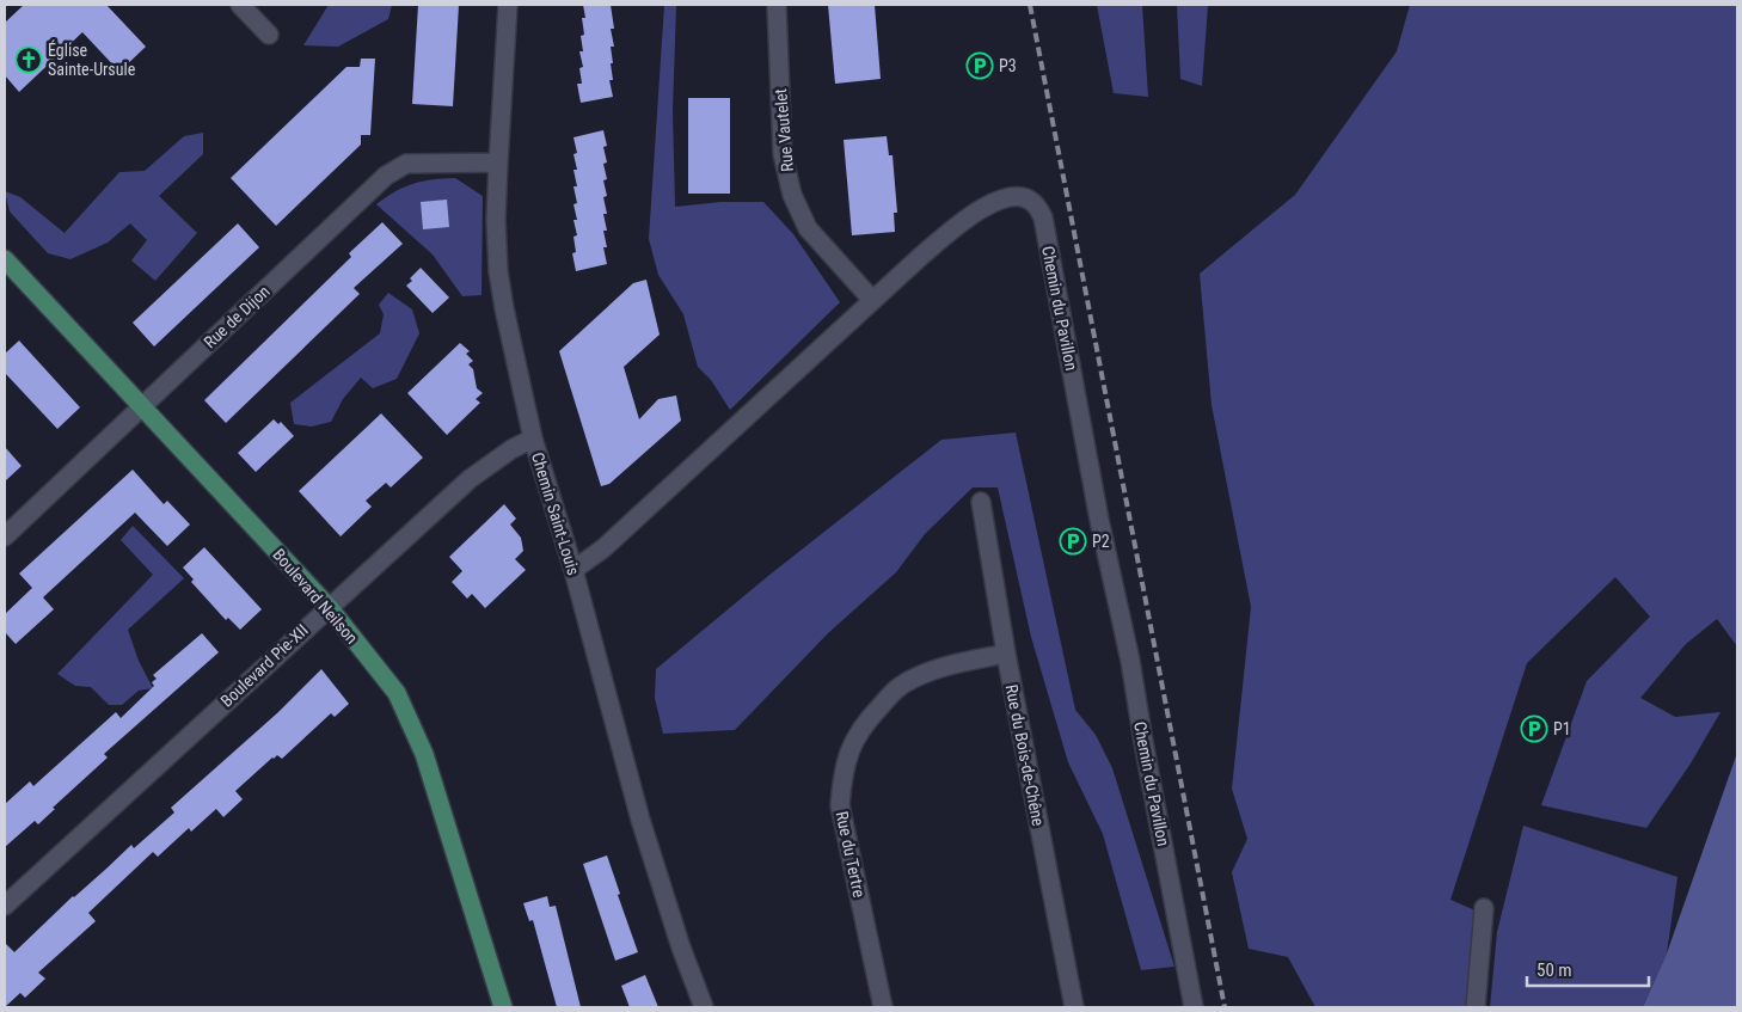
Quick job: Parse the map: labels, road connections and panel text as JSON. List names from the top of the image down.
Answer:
{
  "streets": {
    "main road": ["Boulevard Neilson"],
    "street": [
      "Rue Vautelet",
      "Chemin du Pavillon",
      "Rue de Dijon",
      "Chemin Saint-Louis",
      "Boulevard Pie-XII",
      "Rue du Bois-de-Chêne",
      "Rue du Tertre"
    ]
  },
  "crossings": [
    ["Rue Vautelet", "Chemin du Pavillon"],
    ["Chemin du Pavillon", "Chemin Saint-Louis"],
    ["Rue de Dijon", "Chemin Saint-Louis"],
    ["Rue de Dijon", "Boulevard Neilson"],
    ["Chemin Saint-Louis", "Boulevard Pie-XII"],
    ["Boulevard Neilson", "Boulevard Pie-XII"],
    ["Rue du Bois-de-Chêne", "Rue du Tertre"]
  ],
  "places": {
    "church": ["Église Sainte-Ursule"],
    "parking": ["P3", "P2", "P1"]
  },
  "scale_bar": "50 m"
}
